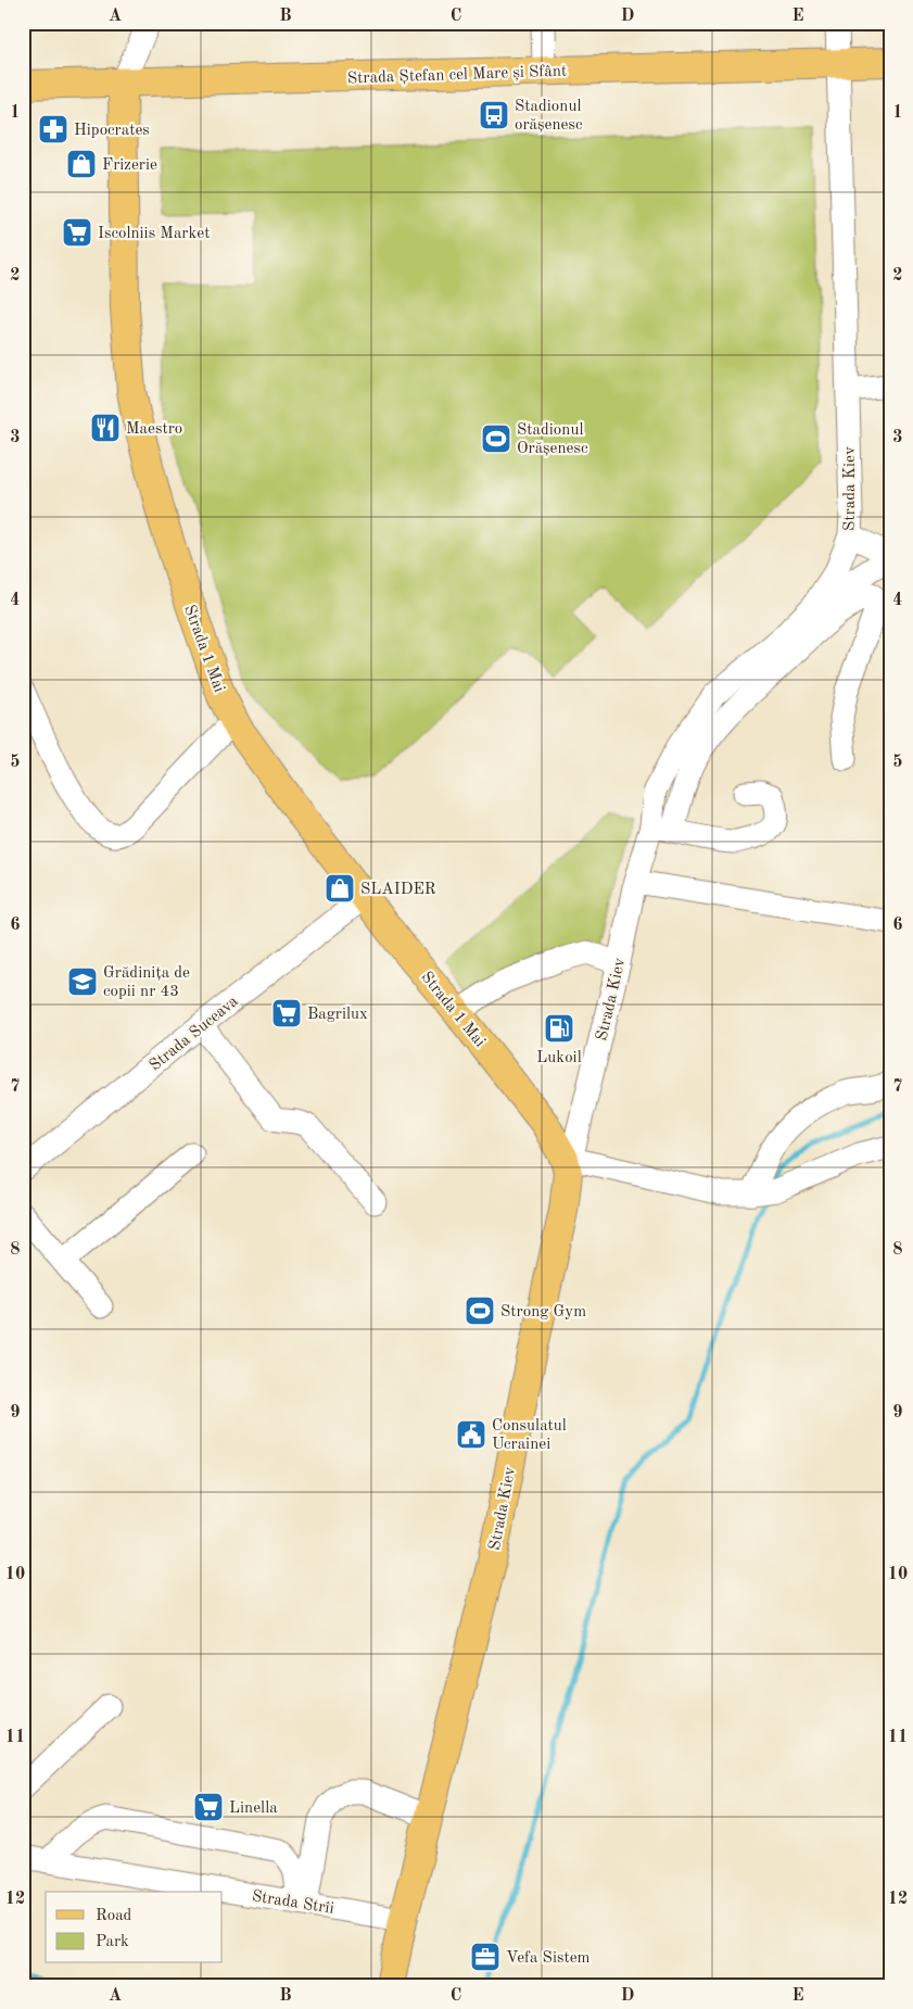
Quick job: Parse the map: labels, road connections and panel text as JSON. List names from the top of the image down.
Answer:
{
  "streets": {
    "main road": ["Strada Ștefan cel Mare și Sfânt", "Strada Kiev", "Strada 1 Mai"],
    "street": ["Strada Suceava", "Strada Strîi"]
  },
  "crossings": [
    ["Strada Ștefan cel Mare și Sfânt", "Strada Kiev"],
    ["Strada Ștefan cel Mare și Sfânt", "Strada 1 Mai"],
    ["Strada Kiev", "Strada 1 Mai"],
    ["Strada Kiev", "Strada Strîi"],
    ["Strada 1 Mai", "Strada Suceava"]
  ],
  "places": {
    "bus stop": ["Stadionul orășenesc"],
    "pharmacy": ["Hipocrates"],
    "shop": ["Frizerie", "SLAIDER"],
    "supermarket": ["Iscolniis Market", "Bagrilux", "Linella"],
    "restaurant": ["Maestro"],
    "sports": ["Stadionul Orășenesc", "Strong Gym"],
    "school or university": ["Grădinița de copii nr 43"],
    "fuel station": ["Lukoil"],
    "public building": ["Consulatul Ucrainei"],
    "office": ["Vefa Sistem"]
  },
  "legend": ["Road", "Park"],
  "grid": {
    "columns": [
      "A",
      "B",
      "C",
      "D",
      "E"
    ],
    "rows": [
      "1",
      "2",
      "3",
      "4",
      "5",
      "6",
      "7",
      "8",
      "9",
      "10",
      "11",
      "12"
    ]
  }
}
